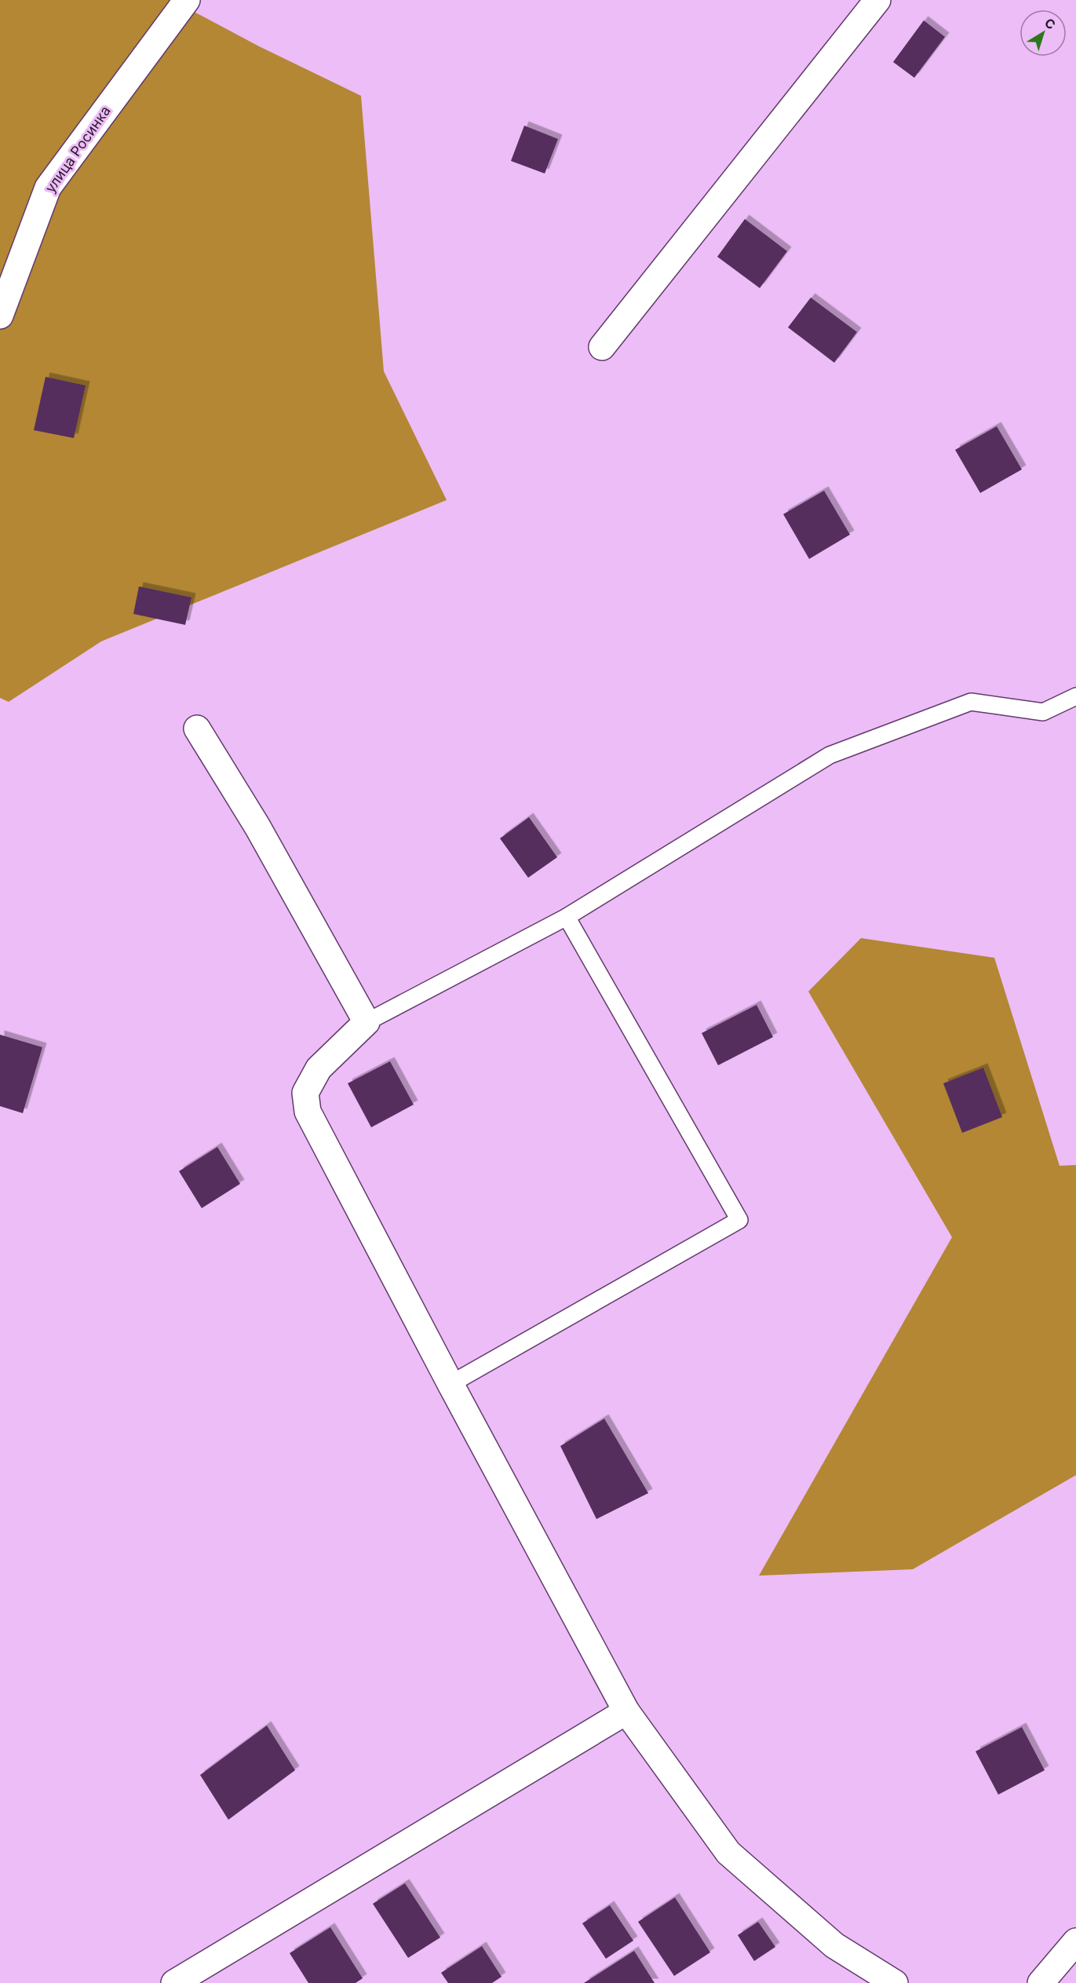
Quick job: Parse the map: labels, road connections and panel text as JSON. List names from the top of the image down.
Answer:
{
  "streets": {
    "street": ["улица Росинка"]
  },
  "north": "top right"
}
